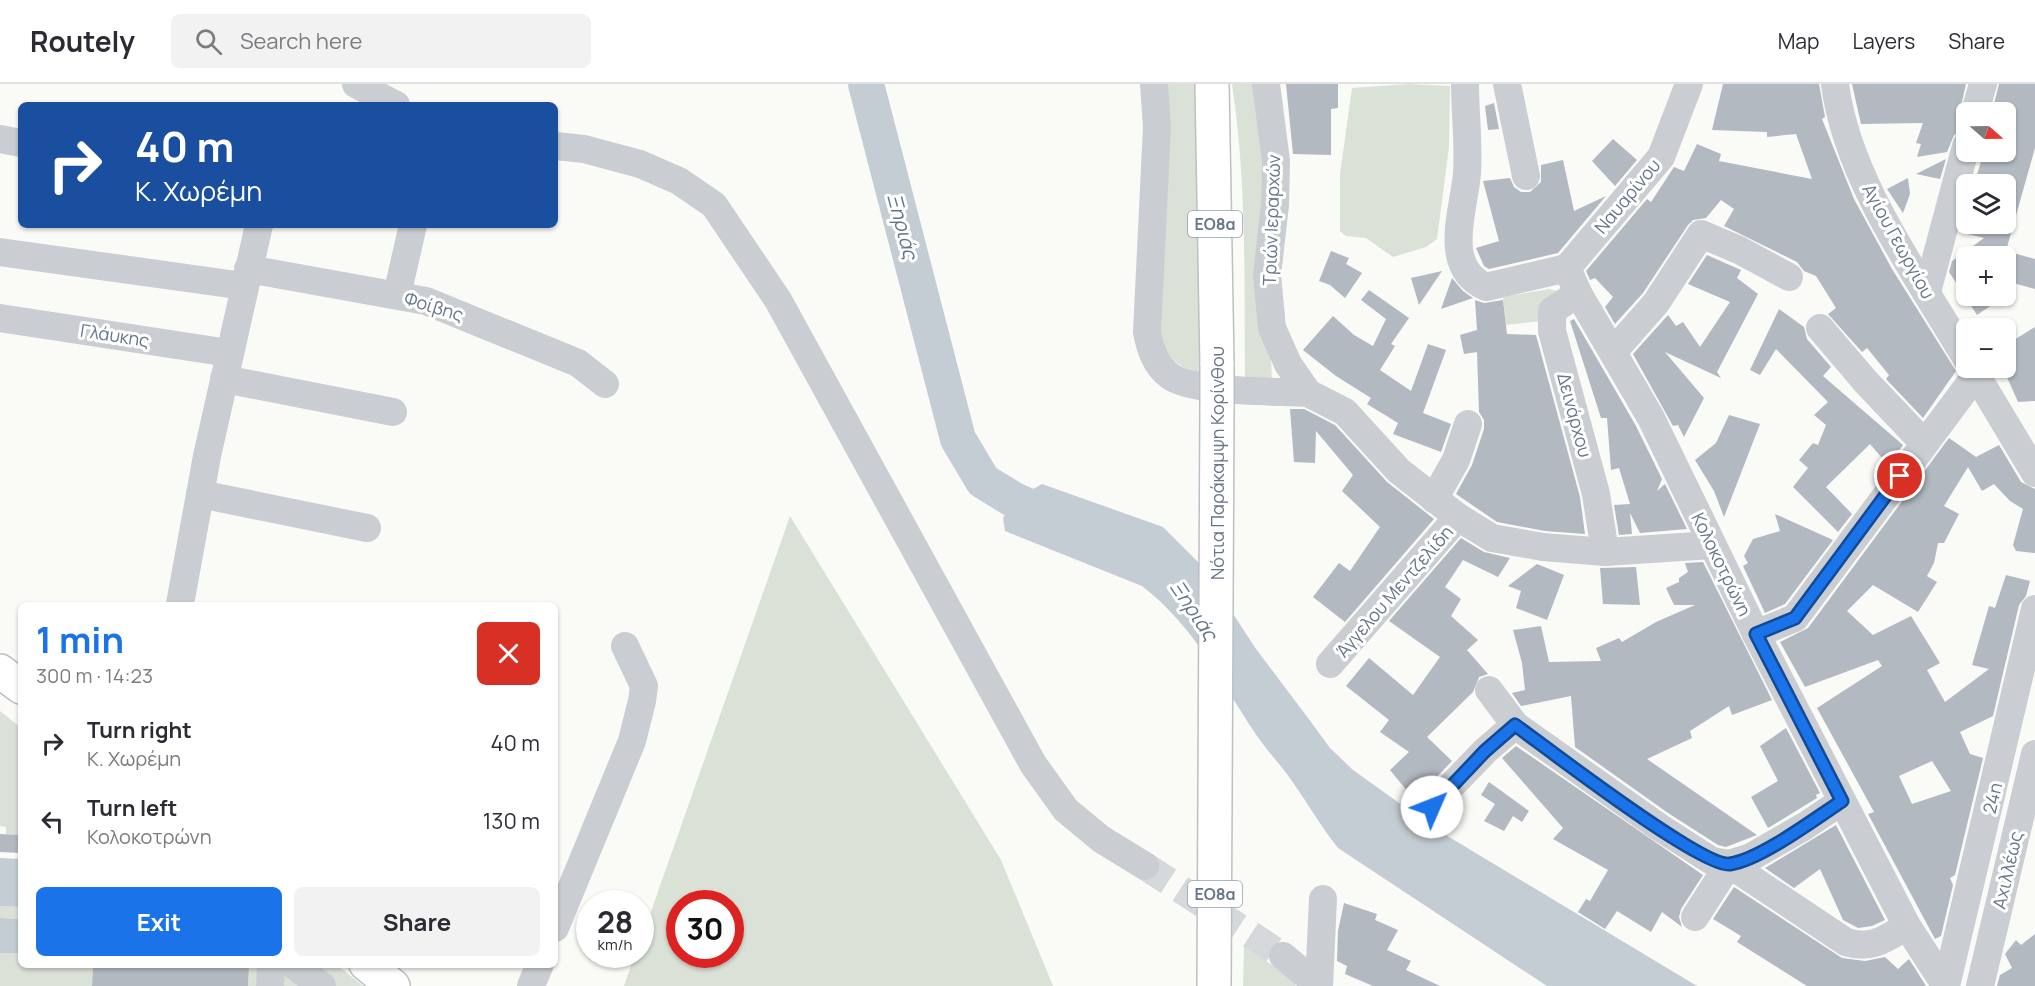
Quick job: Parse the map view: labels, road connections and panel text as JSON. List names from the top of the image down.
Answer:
{
  "streets": {
    "main road": ["ΕΟ8α", "Νότια Παράκαμψη Κορίνθου"],
    "street": [
      "Ναυαρίνου",
      "Τριών Ιεραρχών",
      "Αγίου Γεωργίου",
      "Φοίβης",
      "Γλάυκης",
      "Δεινάρχου",
      "Κολοκοτρώνη",
      "Άγγελου Μεντζελίδη",
      "24η",
      "Αχιλλέως"
    ]
  },
  "crossings": [
    ["Ναυαρίνου", "Δεινάρχου"],
    ["Ναυαρίνου", "Κολοκοτρώνη"],
    ["Τριών Ιεραρχών", "Δεινάρχου"],
    ["Τριών Ιεραρχών", "Κολοκοτρώνη"],
    ["Τριών Ιεραρχών", "Άγγελου Μεντζελίδη"],
    ["Δεινάρχου", "Κολοκοτρώνη"],
    ["Κολοκοτρώνη", "24η"]
  ],
  "water": ["Ξηριάς"],
  "north": "right",
  "page": {
    "header": "Routely",
    "search": "Search here",
    "nav": ["Map", "Layers", "Share"],
    "map_buttons": ["+", "−"],
    "turn": ["40 m", "Κ. Χωρέμη"],
    "heading": ["1 min", "300 m · 14:23"],
    "list": [
      {
        "name": "Turn right",
        "note": "Κ. Χωρέμη",
        "value": "40 m"
      },
      {
        "name": "Turn left",
        "note": "Κολοκοτρώνη",
        "value": "130 m"
      }
    ],
    "buttons": ["Exit", "Share"],
    "speed": "28 km/h",
    "limit": "30"
  }
}
